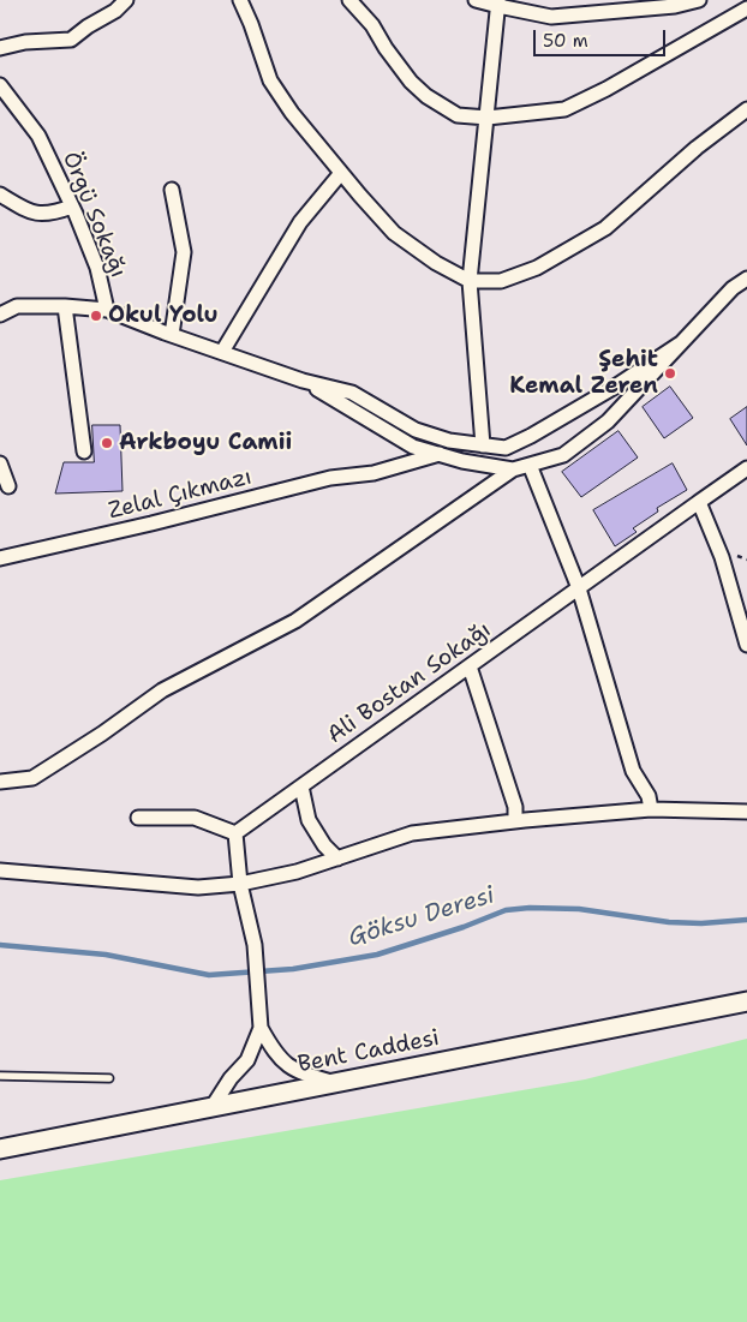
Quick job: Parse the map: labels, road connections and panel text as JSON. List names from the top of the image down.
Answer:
{
  "streets": {
    "street": [
      "Örgü Sokağı",
      "Zelal Çıkmazı",
      "Ali Bostan Sokağı",
      "Bent Caddesi"
    ]
  },
  "water": ["Göksu Deresi"],
  "places": ["Okul Yolu", "Şehit Kemal Zeren", "Arkboyu Camii"],
  "scale_bar": "50 m"
}
